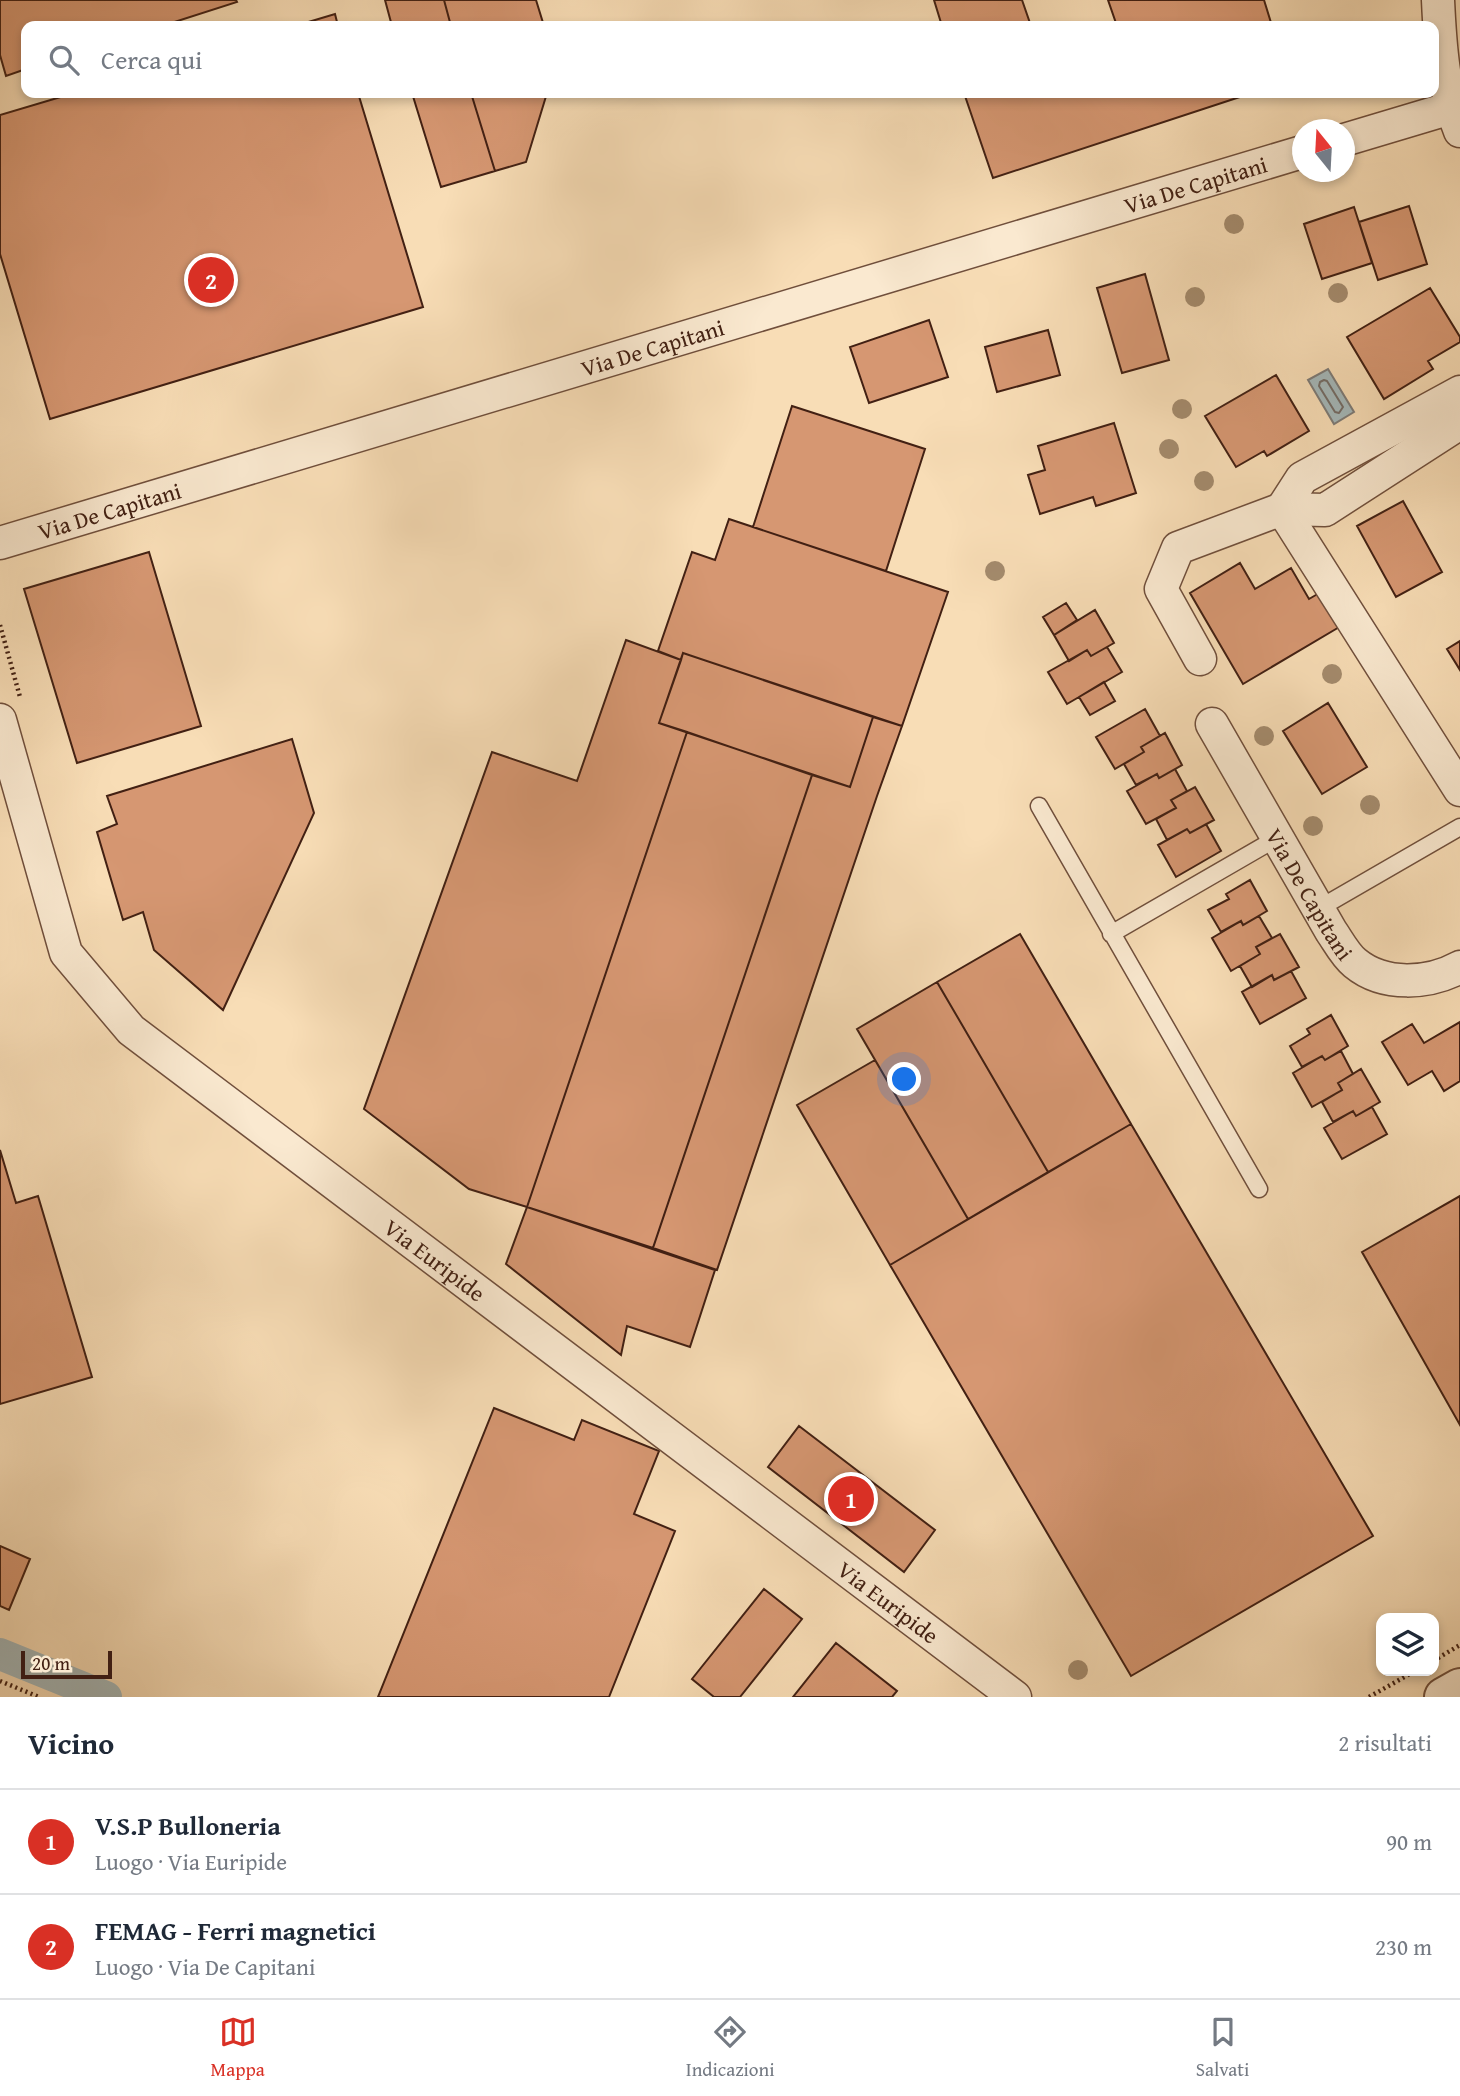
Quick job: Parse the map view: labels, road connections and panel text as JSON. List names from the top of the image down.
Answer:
{
  "streets": {
    "street": ["Via De Capitani", "Via Euripide"]
  },
  "scale_bar": "20 m",
  "north": "top",
  "page": {
    "search": "Cerca qui",
    "pins": ["2", "1"],
    "scale": "20 m",
    "heading": ["Vicino", "2 risultati"],
    "list": [
      {
        "mark": "1",
        "name": "V.S.P Bulloneria",
        "note": "Luogo · Via Euripide",
        "value": "90 m"
      },
      {
        "mark": "2",
        "name": "FEMAG - Ferri magnetici",
        "note": "Luogo · Via De Capitani",
        "value": "230 m"
      }
    ],
    "nav": ["Mappa", "Indicazioni", "Salvati"]
  }
}
